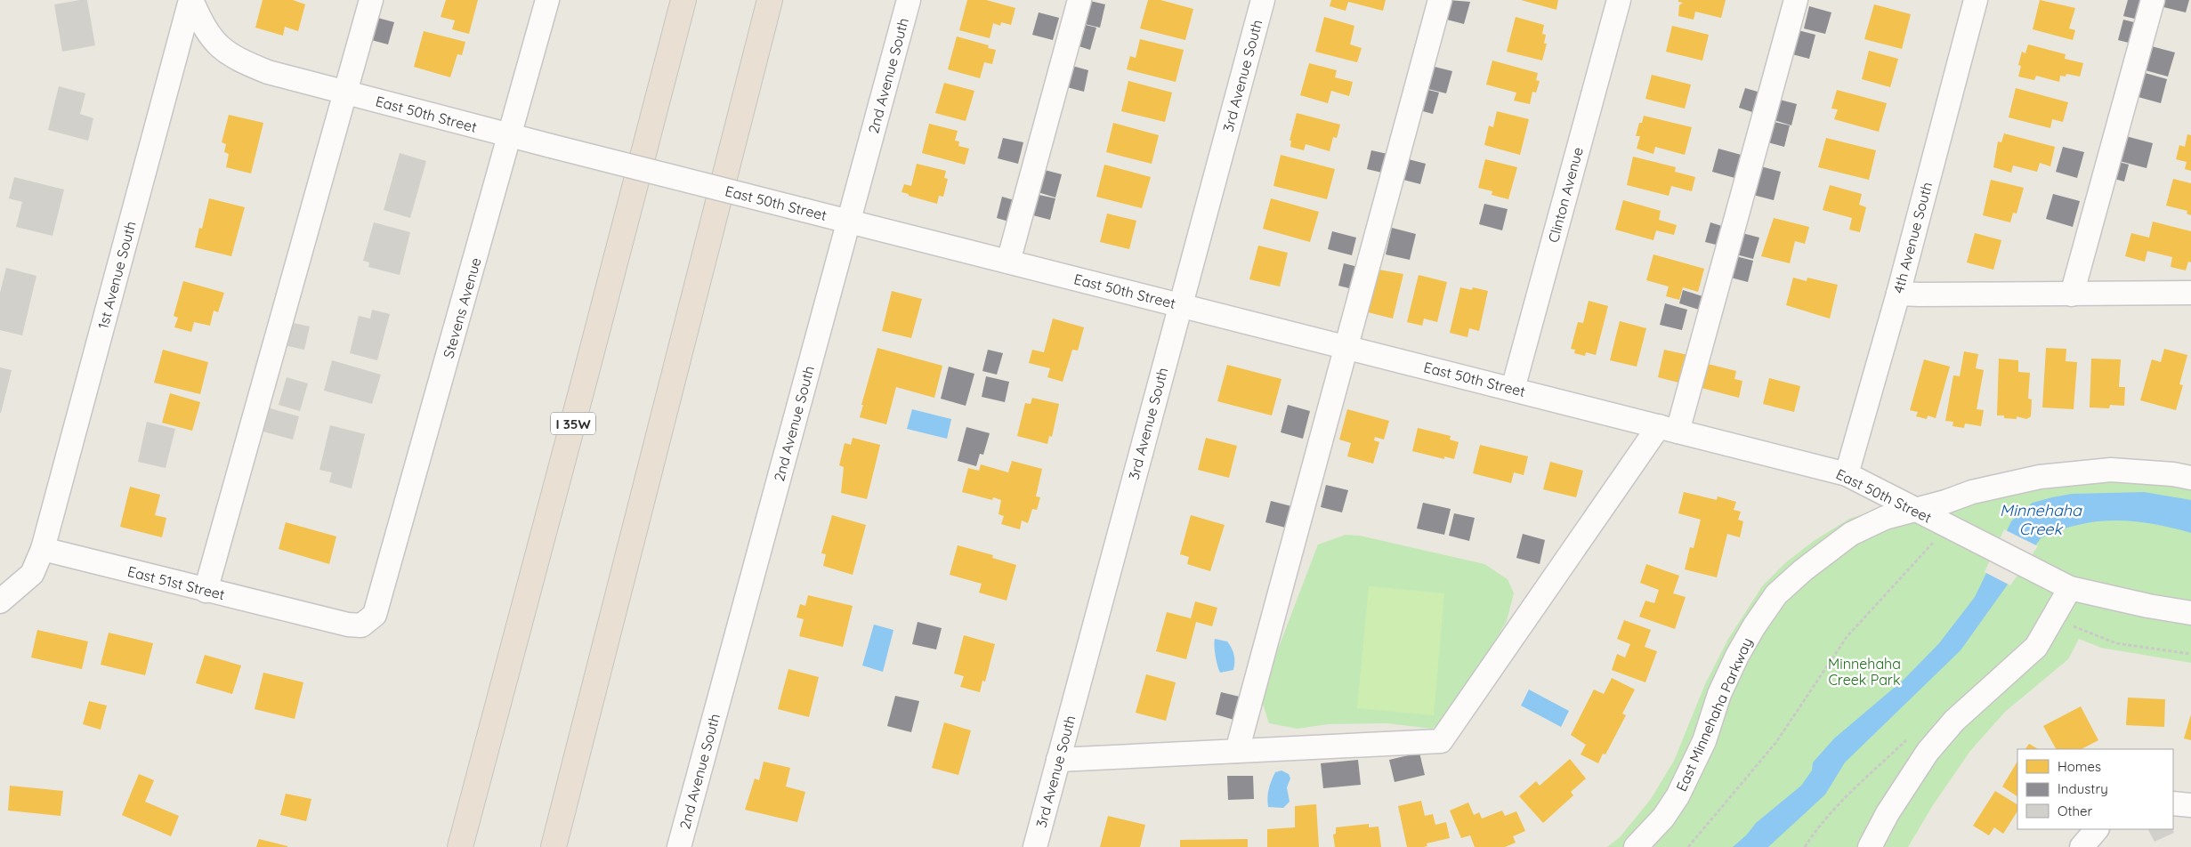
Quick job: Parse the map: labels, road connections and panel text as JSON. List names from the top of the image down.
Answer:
{
  "streets": {
    "highway": ["I 35W"],
    "street": [
      "2nd Avenue South",
      "3rd Avenue South",
      "East 50th Street",
      "Clinton Avenue",
      "4th Avenue South",
      "1st Avenue South",
      "Stevens Avenue",
      "East 51st Street",
      "East Minnehaha Parkway"
    ]
  },
  "crossings": [
    ["2nd Avenue South", "East 50th Street"],
    ["3rd Avenue South", "East 50th Street"],
    ["East 50th Street", "Clinton Avenue"],
    ["East 50th Street", "4th Avenue South"],
    ["East 50th Street", "1st Avenue South"],
    ["East 50th Street", "Stevens Avenue"],
    ["East 50th Street", "East Minnehaha Parkway"],
    ["1st Avenue South", "East 51st Street"],
    ["Stevens Avenue", "East 51st Street"]
  ],
  "water": ["Minnehaha Creek"],
  "parks": ["Minnehaha Creek Park"],
  "legend": ["Homes", "Industry", "Other"]
}
